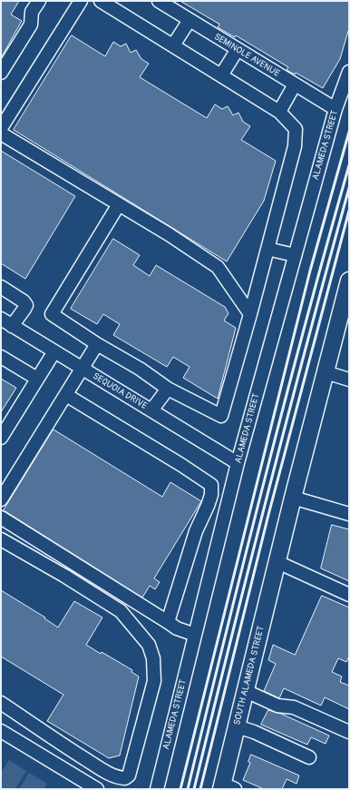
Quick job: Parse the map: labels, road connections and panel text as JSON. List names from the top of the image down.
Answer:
{
  "streets": {
    "main road": ["SOUTH ALAMEDA STREET"],
    "street": ["SEMINOLE AVENUE", "ALAMEDA STREET", "SEQUOIA DRIVE"]
  },
  "crossings": [
    ["SEMINOLE AVENUE", "ALAMEDA STREET"],
    ["ALAMEDA STREET", "SEQUOIA DRIVE"]
  ]
}
